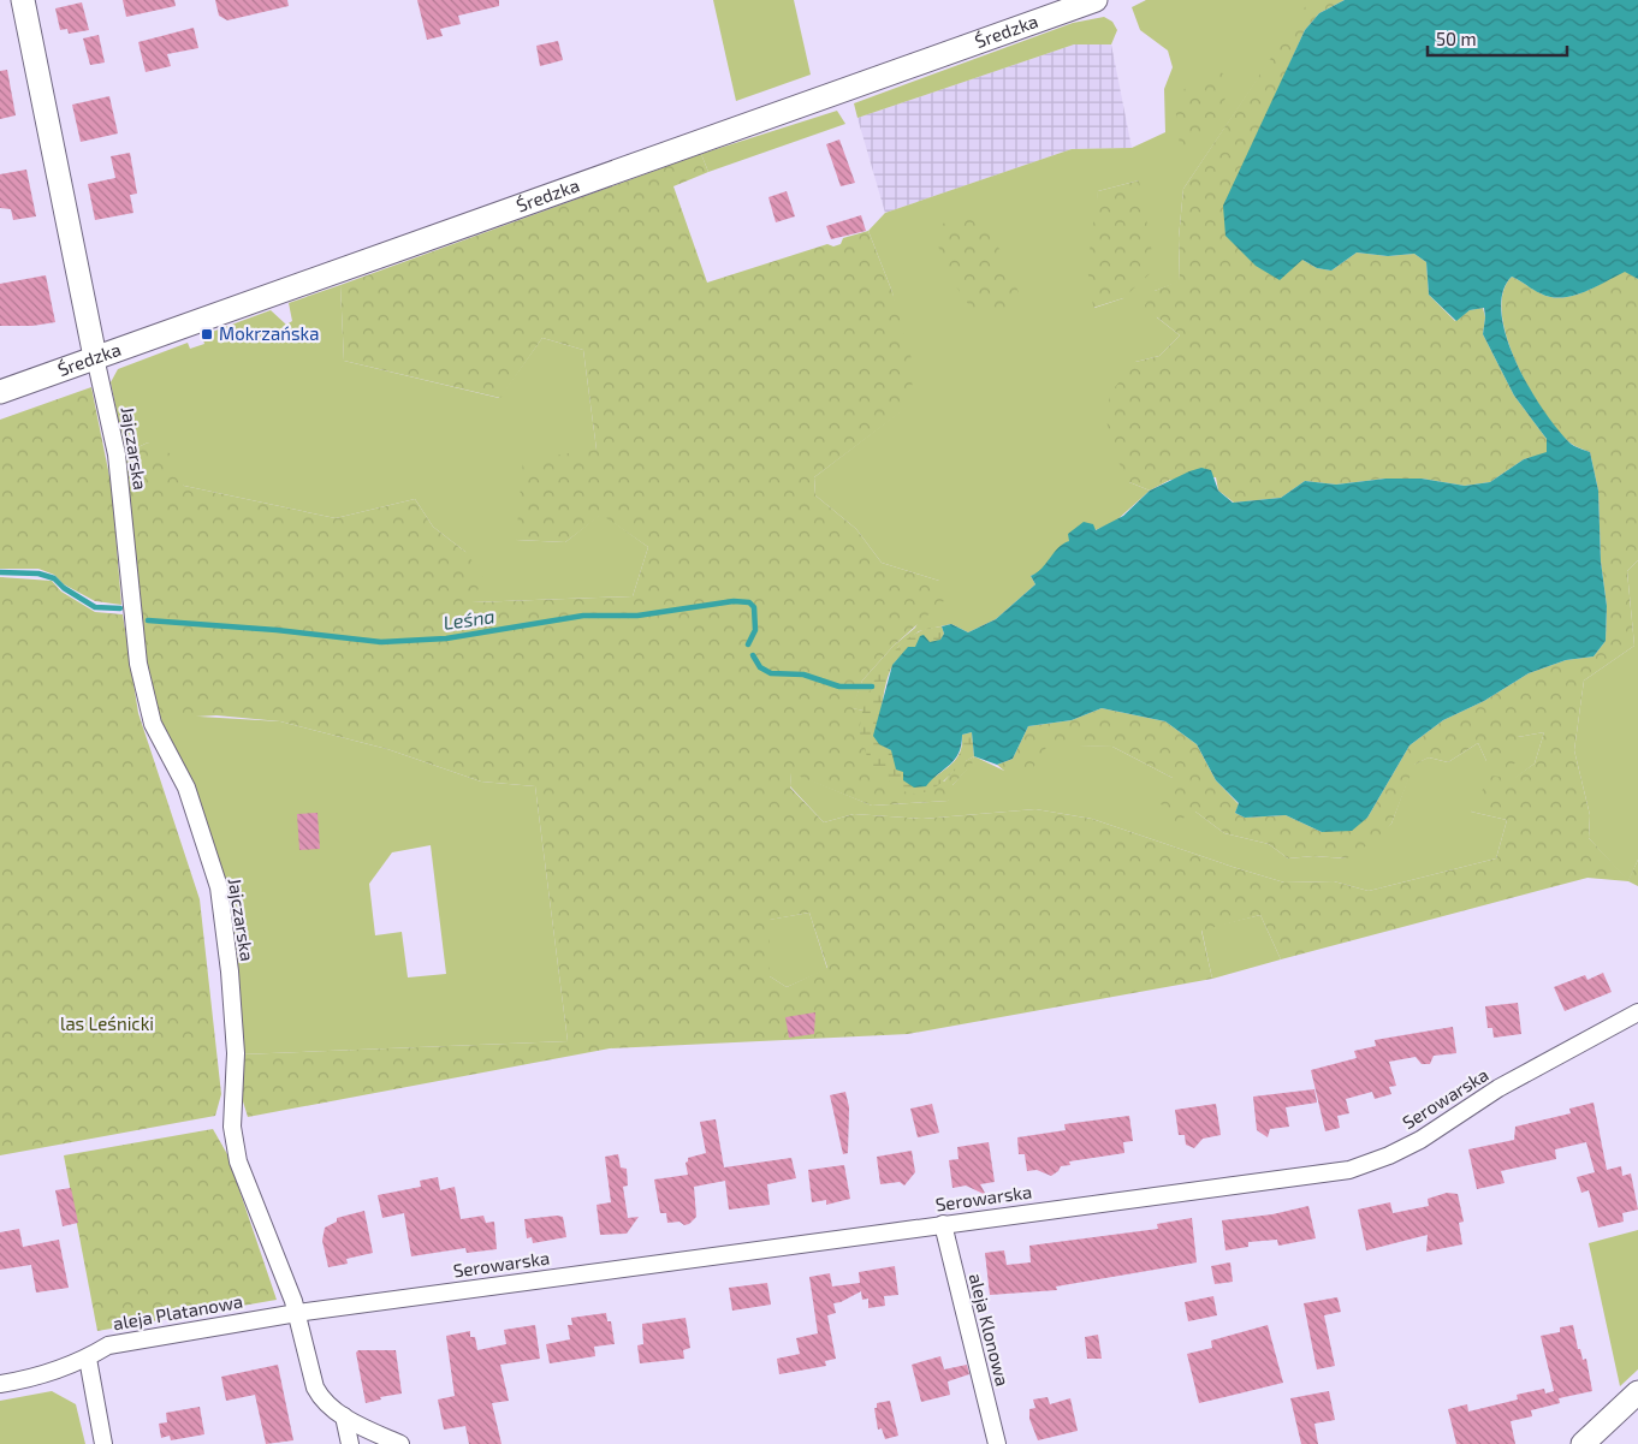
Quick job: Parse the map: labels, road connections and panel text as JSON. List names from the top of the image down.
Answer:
{
  "streets": {
    "main road": ["Średzka"],
    "street": [
      "Jajczarska",
      "Serowarska",
      "aleja Platanowa",
      "aleja Klonowa"
    ]
  },
  "crossings": [
    ["Średzka", "Jajczarska"],
    ["Jajczarska", "Serowarska"],
    ["Jajczarska", "aleja Platanowa"],
    ["Serowarska", "aleja Platanowa"],
    ["Serowarska", "aleja Klonowa"]
  ],
  "water": ["Leśna"],
  "parks": ["las Leśnicki"],
  "places": {
    "transit": ["Mokrzańska"]
  },
  "scale_bar": "50 m"
}
